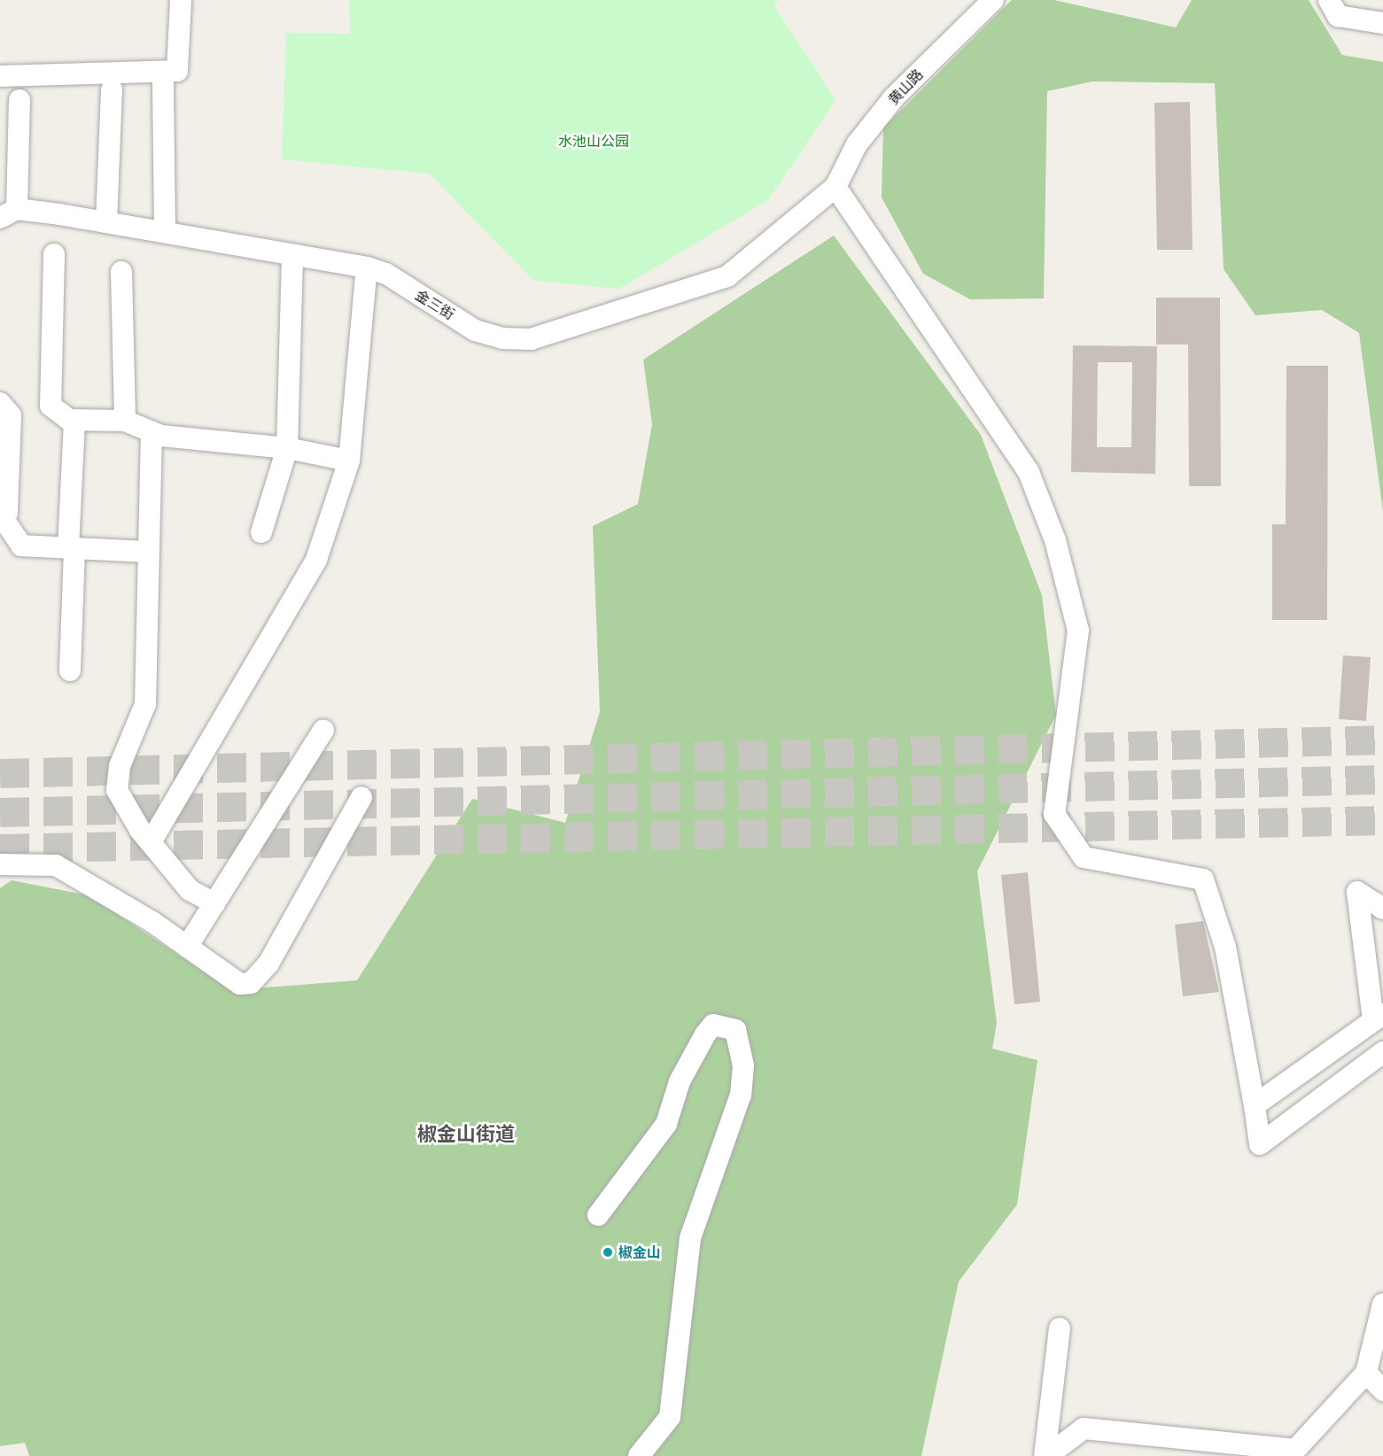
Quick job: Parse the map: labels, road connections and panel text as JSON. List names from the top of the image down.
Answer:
{
  "streets": {
    "street": ["黄山路", "金三街"]
  },
  "crossings": [
    ["黄山路", "金三街"]
  ],
  "districts": ["椒金山街道"],
  "parks": ["水池山公园"],
  "places": ["椒金山"]
}
